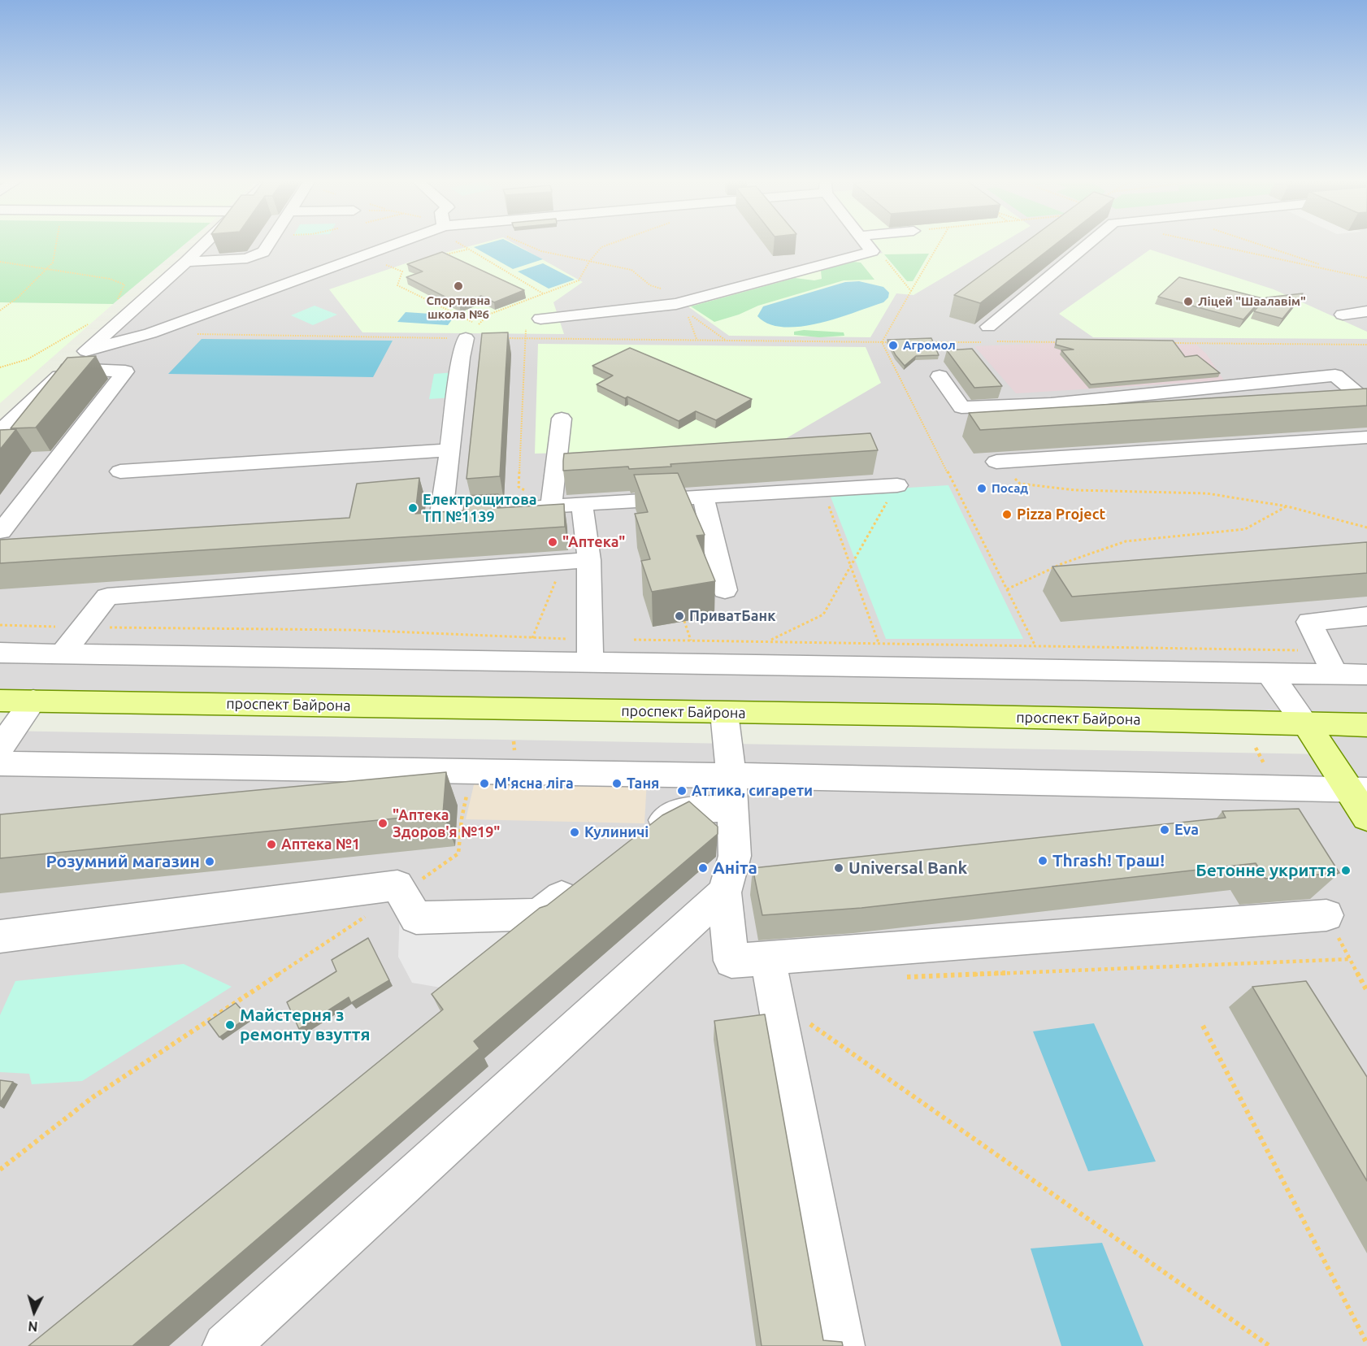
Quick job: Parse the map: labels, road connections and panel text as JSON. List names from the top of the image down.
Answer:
{
  "streets": {
    "main road": ["проспект Байрона"]
  },
  "places": [
    "Спортивна школа №6",
    "Ліцей \"Шаалавім\"",
    "Агромол",
    "Посад",
    "Електрощитова ТП №1139",
    "Pizza Project",
    "\"Аптека\"",
    "ПриватБанк",
    "М'ясна ліга",
    "Таня",
    "Аттика, сигарети",
    "\"Аптека Здоров'я №19\"",
    "Eva",
    "Кулиничі",
    "Аптека №1",
    "Thrash! Траш!",
    "Розумний магазин",
    "Аніта",
    "Universal Bank",
    "Бетонне укриття",
    "Майстерня з ремонту взуття"
  ],
  "north": "bottom"
}
